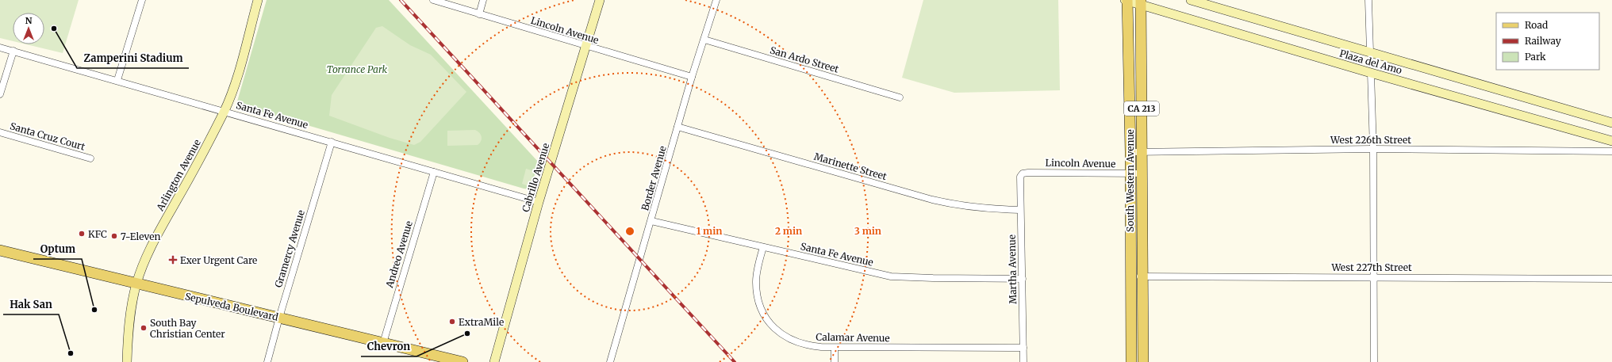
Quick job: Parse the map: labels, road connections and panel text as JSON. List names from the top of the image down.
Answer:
{
  "streets": {
    "main road": ["CA 213", "South Western Avenue", "Sepulveda Boulevard"],
    "street": [
      "Lincoln Avenue",
      "San Ardo Street",
      "Plaza del Amo",
      "Santa Fe Avenue",
      "Santa Cruz Court",
      "West 226th Street",
      "Marinette Street",
      "Arlington Avenue",
      "Cabrillo Avenue",
      "Border Avenue",
      "Gramercy Avenue",
      "Andreo Avenue",
      "West 227th Street",
      "Martha Avenue",
      "Calamar Avenue"
    ]
  },
  "crossings": [
    ["Lincoln Avenue", "Cabrillo Avenue"],
    ["Lincoln Avenue", "Border Avenue"],
    ["Lincoln Avenue", "South Western Avenue"],
    ["Lincoln Avenue", "Martha Avenue"],
    ["San Ardo Street", "Border Avenue"],
    ["Plaza del Amo", "South Western Avenue"],
    ["Santa Fe Avenue", "Arlington Avenue"],
    ["Santa Fe Avenue", "Cabrillo Avenue"],
    ["Santa Fe Avenue", "Border Avenue"],
    ["Santa Fe Avenue", "Gramercy Avenue"],
    ["Santa Fe Avenue", "Andreo Avenue"],
    ["Santa Fe Avenue", "Martha Avenue"],
    ["Santa Fe Avenue", "Calamar Avenue"],
    ["West 226th Street", "South Western Avenue"],
    ["Marinette Street", "Border Avenue"],
    ["Marinette Street", "Martha Avenue"],
    ["Arlington Avenue", "Sepulveda Boulevard"],
    ["South Western Avenue", "West 227th Street"],
    ["Gramercy Avenue", "Sepulveda Boulevard"],
    ["Andreo Avenue", "Sepulveda Boulevard"],
    ["Martha Avenue", "Calamar Avenue"]
  ],
  "parks": ["Torrance Park"],
  "places": {
    "other": [
      "Zamperini Stadium",
      "KFC",
      "7-Eleven",
      "Optum",
      "ExtraMile",
      "South Bay Christian Center",
      "Chevron",
      "Hak San"
    ],
    "health": ["Exer Urgent Care"]
  },
  "legend": ["Road", "Railway", "Park"],
  "north": "top",
  "rings": ["1 min", "2 min", "3 min"]
}
